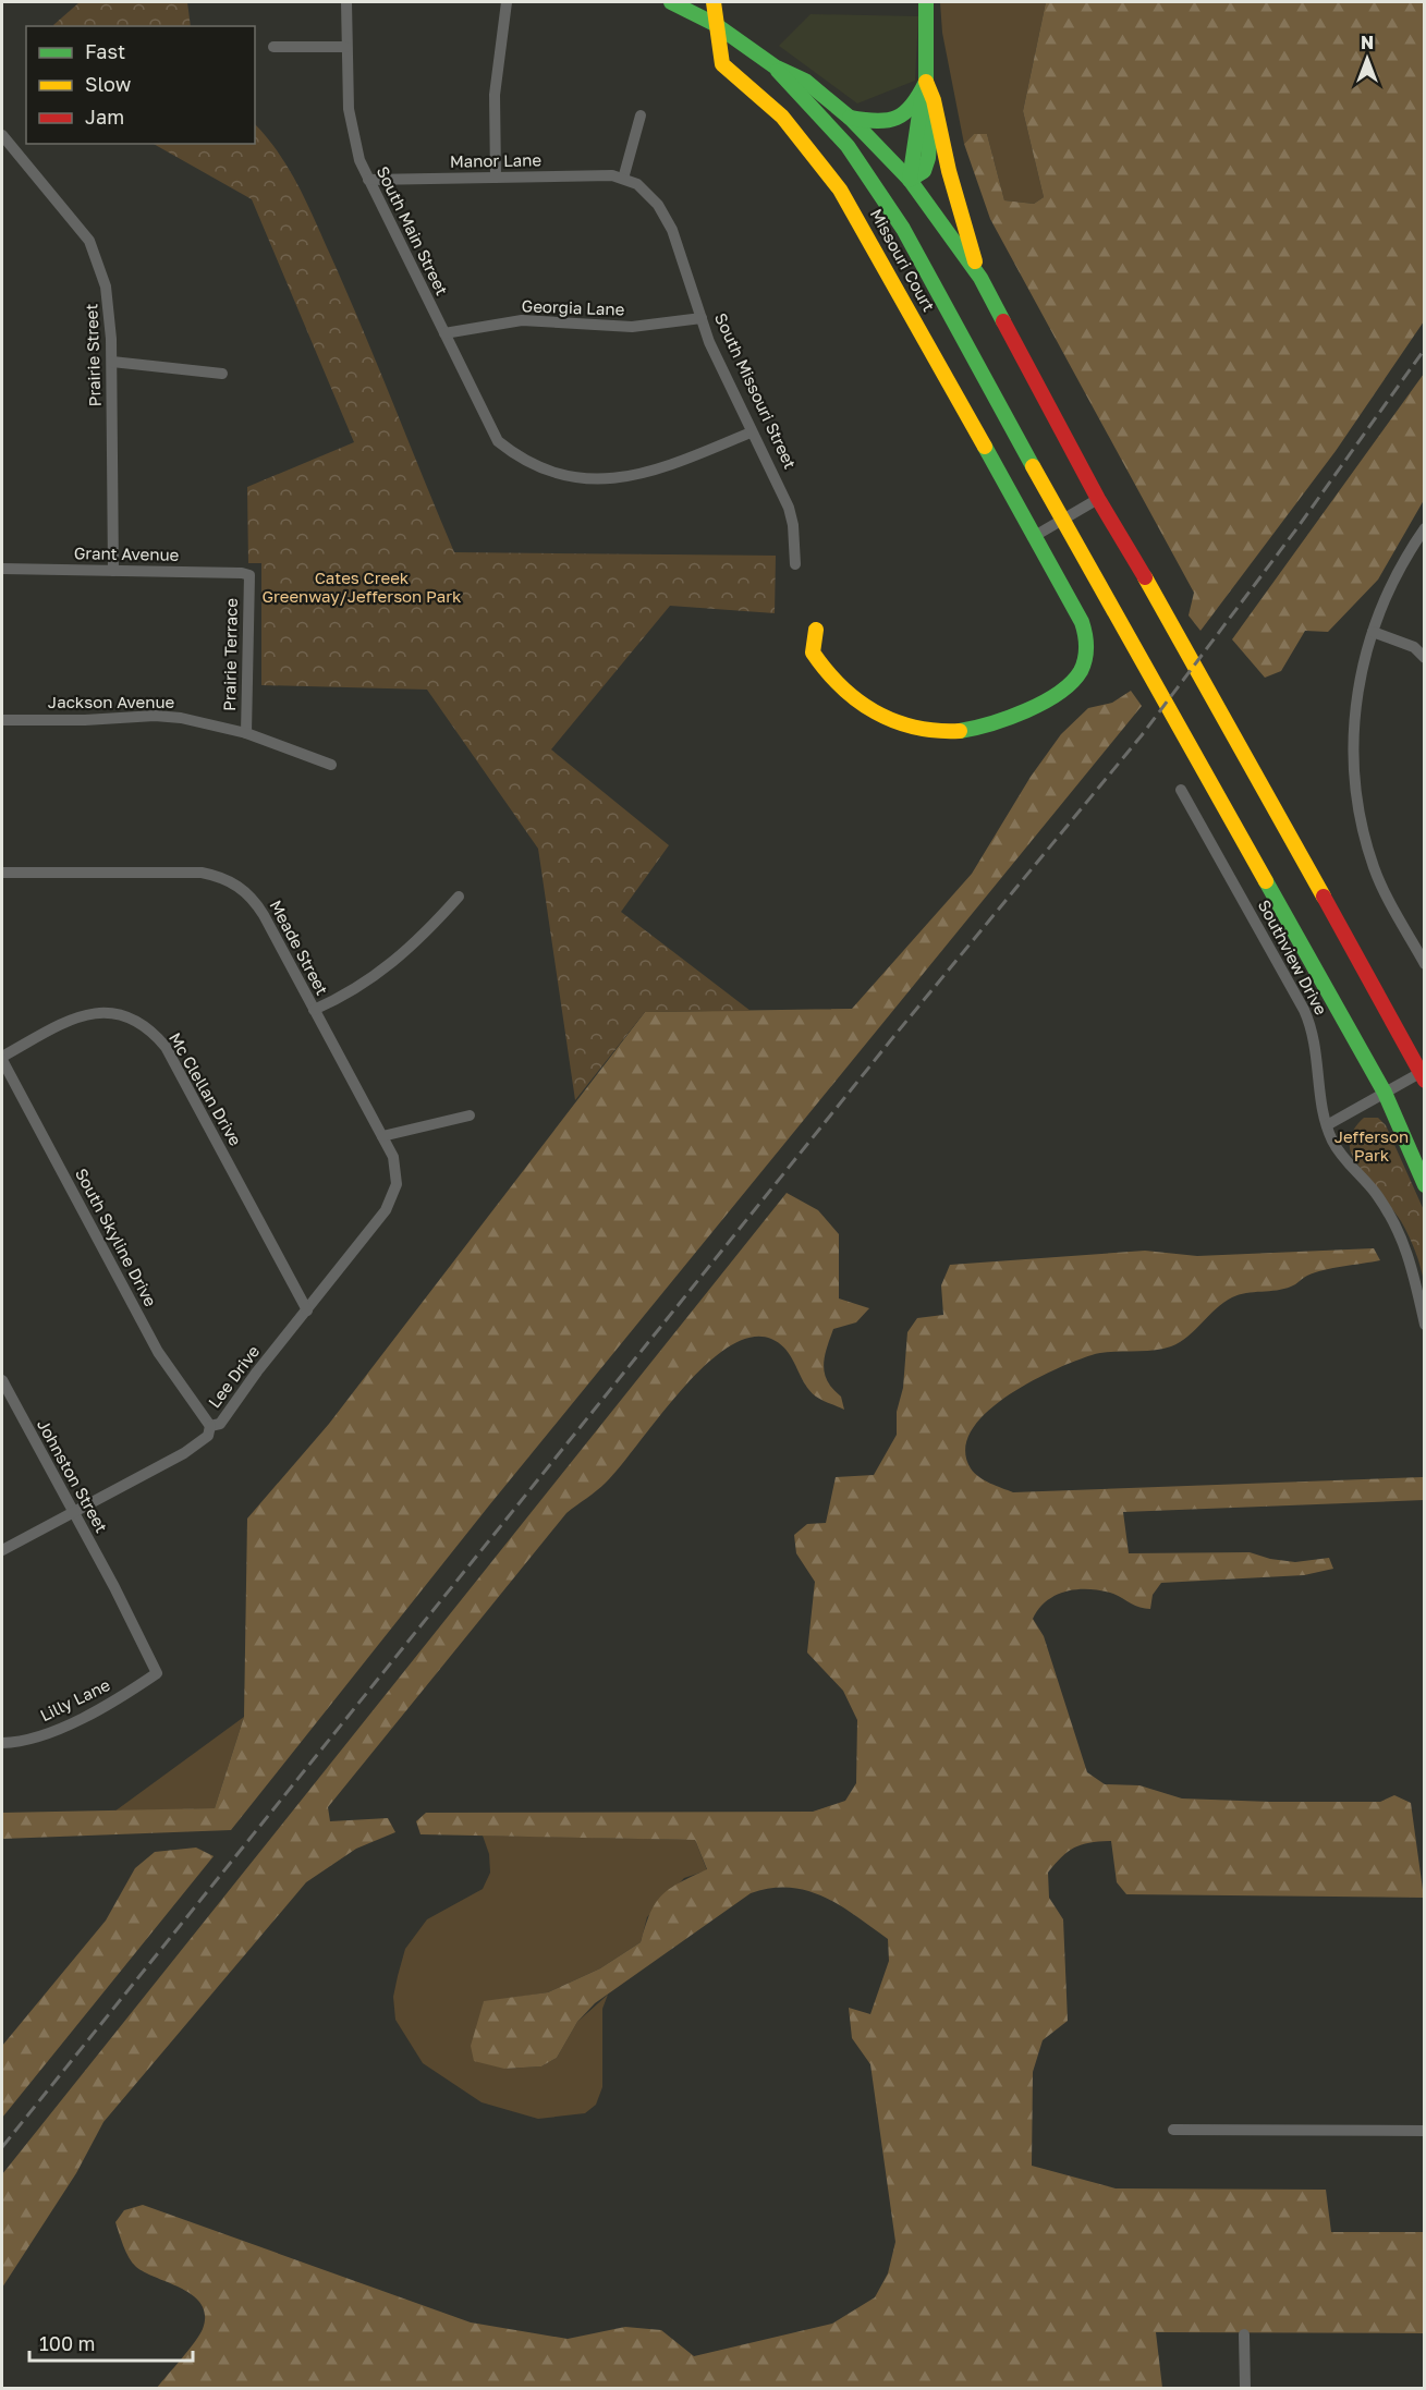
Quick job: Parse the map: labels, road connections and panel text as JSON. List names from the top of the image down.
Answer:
{
  "streets": {
    "main road": ["Missouri Court"],
    "street": [
      "Manor Lane",
      "South Main Street",
      "Georgia Lane",
      "Prairie Street",
      "South Missouri Street",
      "Grant Avenue",
      "Prairie Terrace",
      "Jackson Avenue",
      "Meade Street",
      "Southview Drive",
      "Mc Clellan Drive",
      "South Skyline Drive",
      "Lee Drive",
      "Johnston Street",
      "Lilly Lane"
    ]
  },
  "crossings": [
    ["Manor Lane", "South Main Street"],
    ["Manor Lane", "South Missouri Street"],
    ["South Main Street", "Georgia Lane"],
    ["South Main Street", "South Missouri Street"],
    ["Georgia Lane", "South Missouri Street"],
    ["Prairie Street", "Grant Avenue"],
    ["Grant Avenue", "Prairie Terrace"],
    ["Prairie Terrace", "Jackson Avenue"],
    ["Meade Street", "Lee Drive"],
    ["Mc Clellan Drive", "South Skyline Drive"],
    ["Mc Clellan Drive", "Lee Drive"],
    ["South Skyline Drive", "Lee Drive"],
    ["Lee Drive", "Johnston Street"],
    ["Johnston Street", "Lilly Lane"]
  ],
  "parks": ["Cates Creek Greenway/Jefferson Park", "Jefferson Park"],
  "legend": ["Fast", "Slow", "Jam"],
  "scale_bar": "100 m",
  "north": "top"
}
